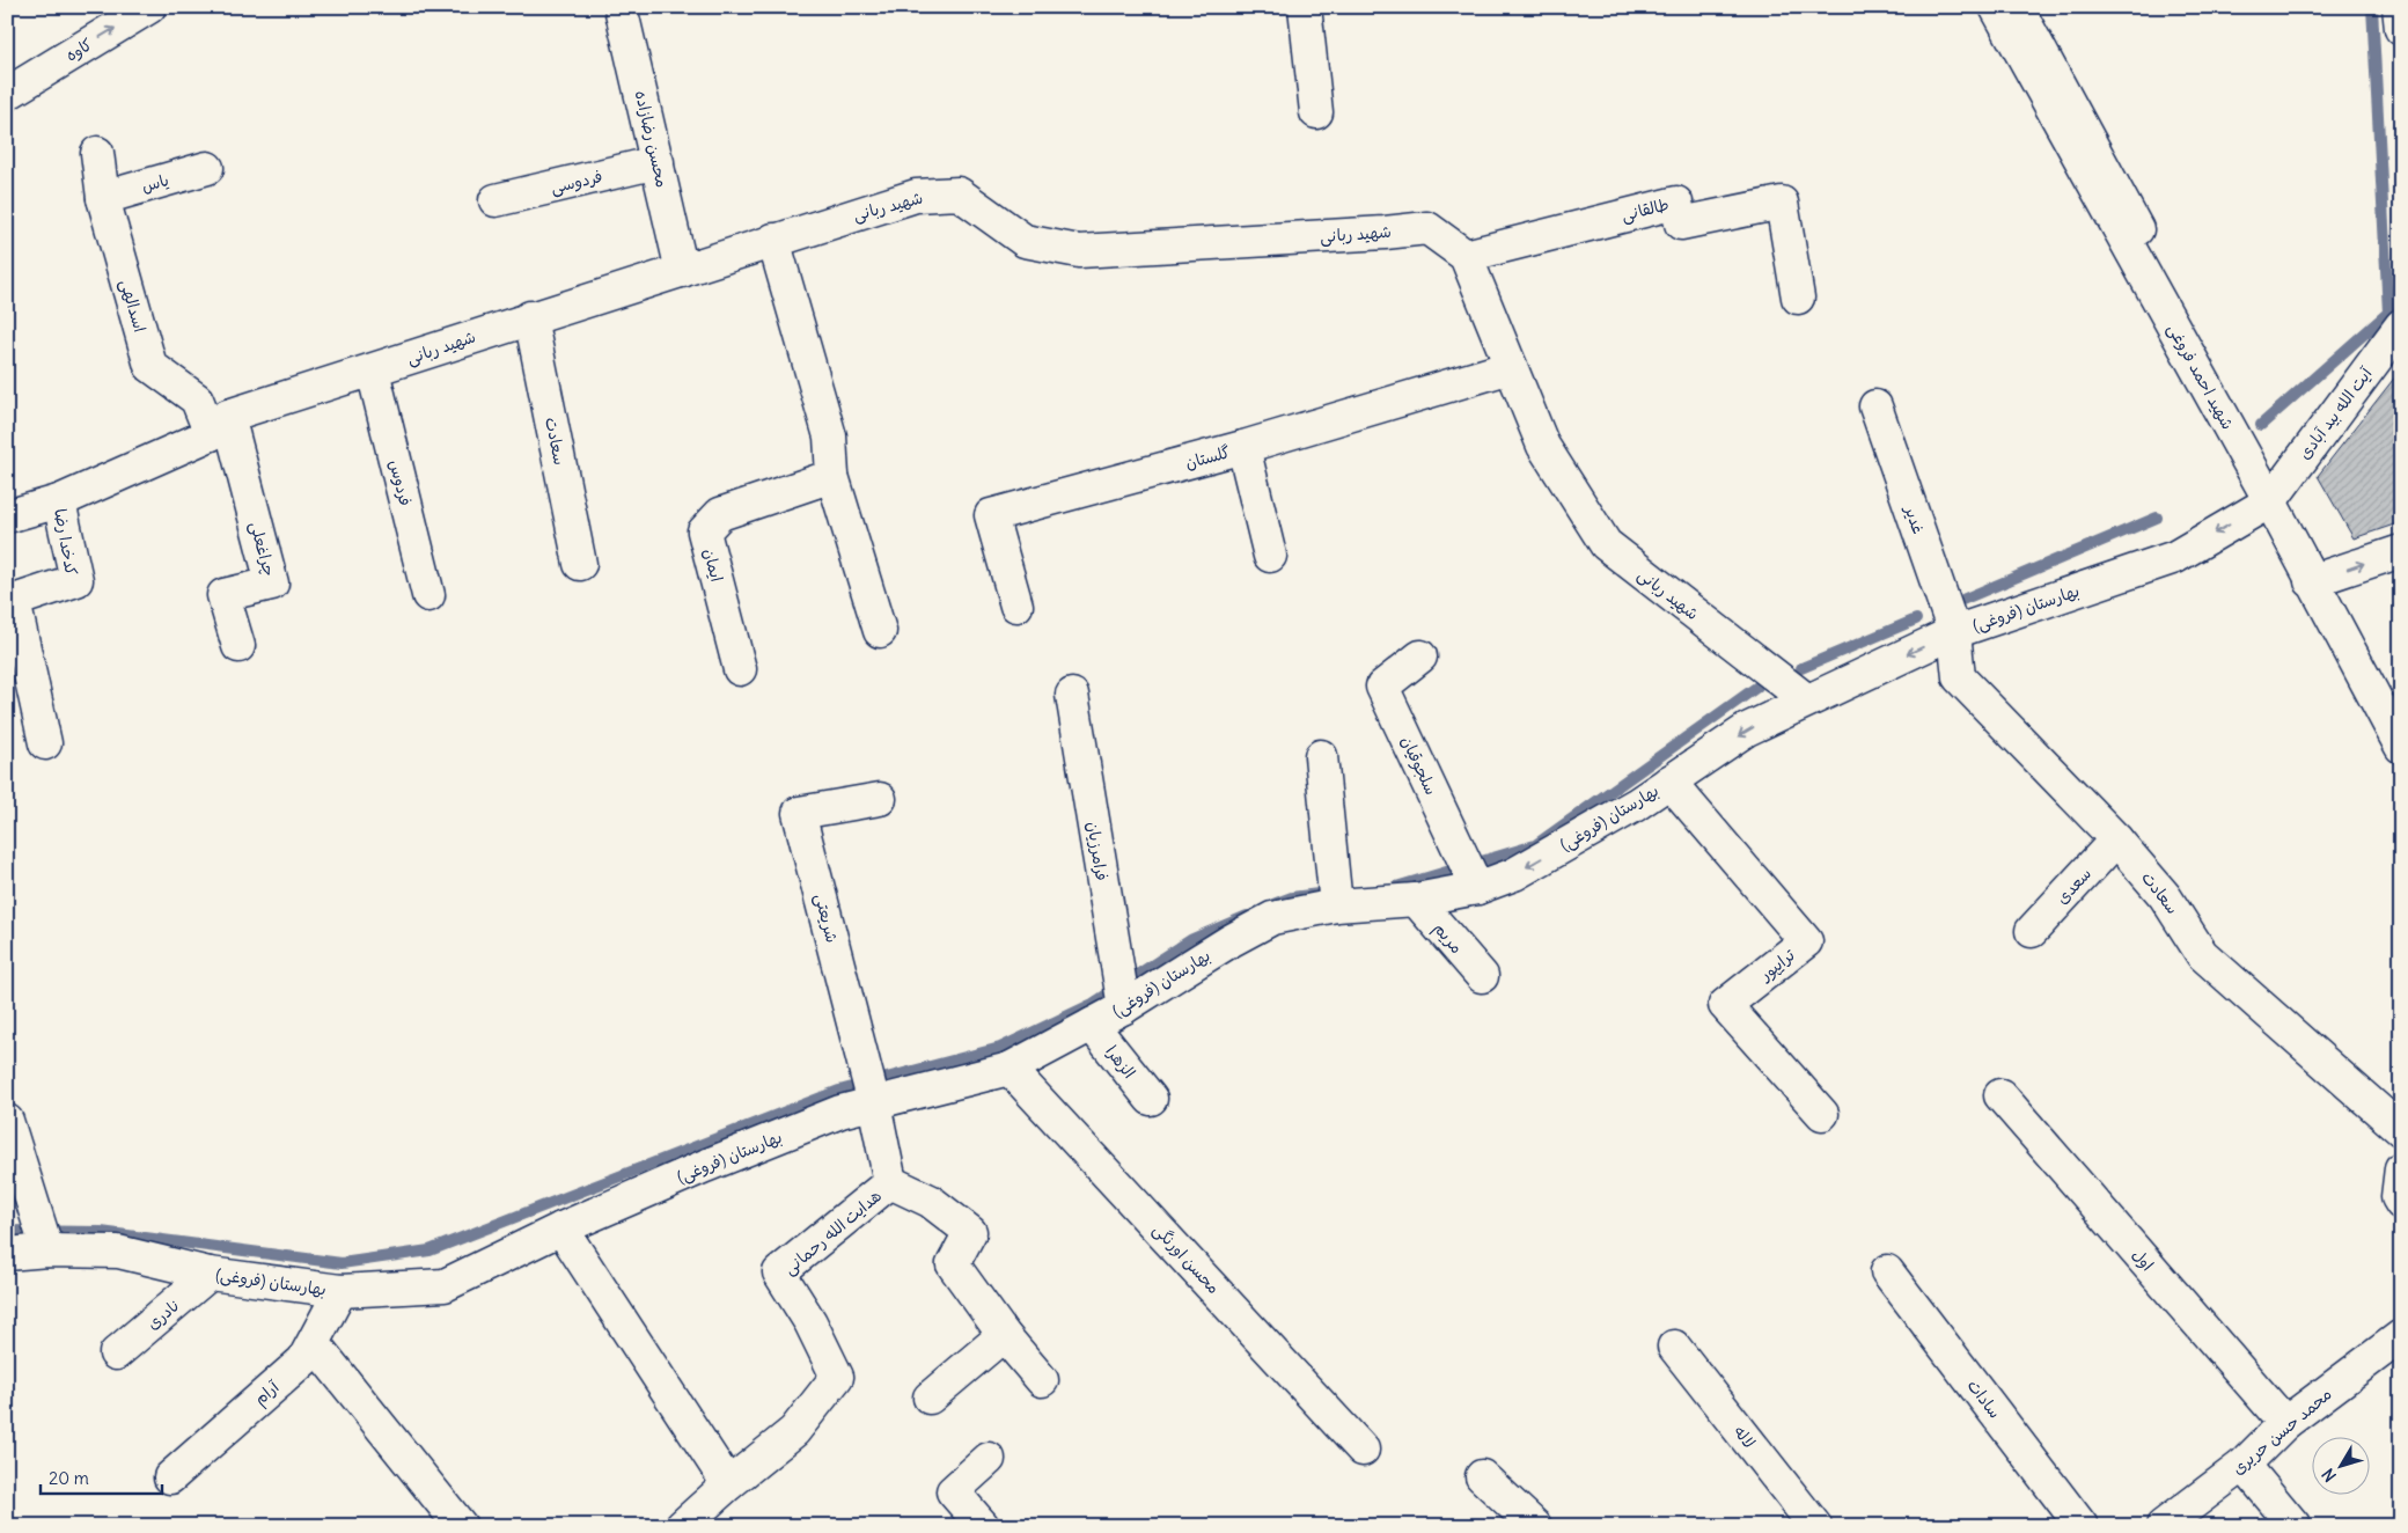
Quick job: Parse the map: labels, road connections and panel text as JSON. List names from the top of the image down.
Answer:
{
  "streets": {
    "street": [
      "کاوه",
      "محسن رضازاده",
      "فردوسی",
      "یاس",
      "شهید ربانی",
      "طالقانی",
      "اسدالهی",
      "شهید احمد فروغی",
      "آیت الله بید آبادی",
      "سعادت",
      "گلستان",
      "فردوس",
      "غدیر",
      "کدخدا رضا",
      "چراغعلی",
      "ایمان",
      "بهارستان (فروغی)",
      "سلجوقیان",
      "فرامرزیان",
      "سعدی",
      "شریعتی",
      "مریم",
      "ترایپور",
      "الزهرا",
      "هدایت الله رحمانی",
      "محسن اورنگی",
      "اول",
      "نادری",
      "آرام",
      "سادات",
      "محمد حسن حریری",
      "لاله"
    ]
  },
  "crossings": [
    ["محسن رضازاده", "فردوسی"],
    ["محسن رضازاده", "شهید ربانی"],
    ["یاس", "اسدالهی"],
    ["شهید ربانی", "طالقانی"],
    ["شهید ربانی", "اسدالهی"],
    ["شهید ربانی", "سعادت"],
    ["شهید ربانی", "گلستان"],
    ["شهید ربانی", "فردوس"],
    ["شهید ربانی", "کدخدا رضا"],
    ["شهید ربانی", "چراغعلی"],
    ["شهید ربانی", "بهارستان (فروغی)"],
    ["اسدالهی", "چراغعلی"],
    ["شهید احمد فروغی", "آیت الله بید آبادی"],
    ["شهید احمد فروغی", "بهارستان (فروغی)"],
    ["آیت الله بید آبادی", "بهارستان (فروغی)"],
    ["سعادت", "غدیر"],
    ["سعادت", "بهارستان (فروغی)"],
    ["سعادت", "سعدی"],
    ["غدیر", "بهارستان (فروغی)"],
    ["بهارستان (فروغی)", "سلجوقیان"],
    ["بهارستان (فروغی)", "فرامرزیان"],
    ["بهارستان (فروغی)", "شریعتی"],
    ["بهارستان (فروغی)", "مریم"],
    ["بهارستان (فروغی)", "ترایپور"],
    ["بهارستان (فروغی)", "الزهرا"],
    ["بهارستان (فروغی)", "هدایت الله رحمانی"],
    ["بهارستان (فروغی)", "محسن اورنگی"],
    ["بهارستان (فروغی)", "نادری"],
    ["بهارستان (فروغی)", "آرام"],
    ["شریعتی", "هدایت الله رحمانی"],
    ["اول", "محمد حسن حریری"]
  ],
  "one_way": ["کاوه", "بهارستان (فروغی)"],
  "scale_bar": "20 m",
  "north": "bottom left"
}
